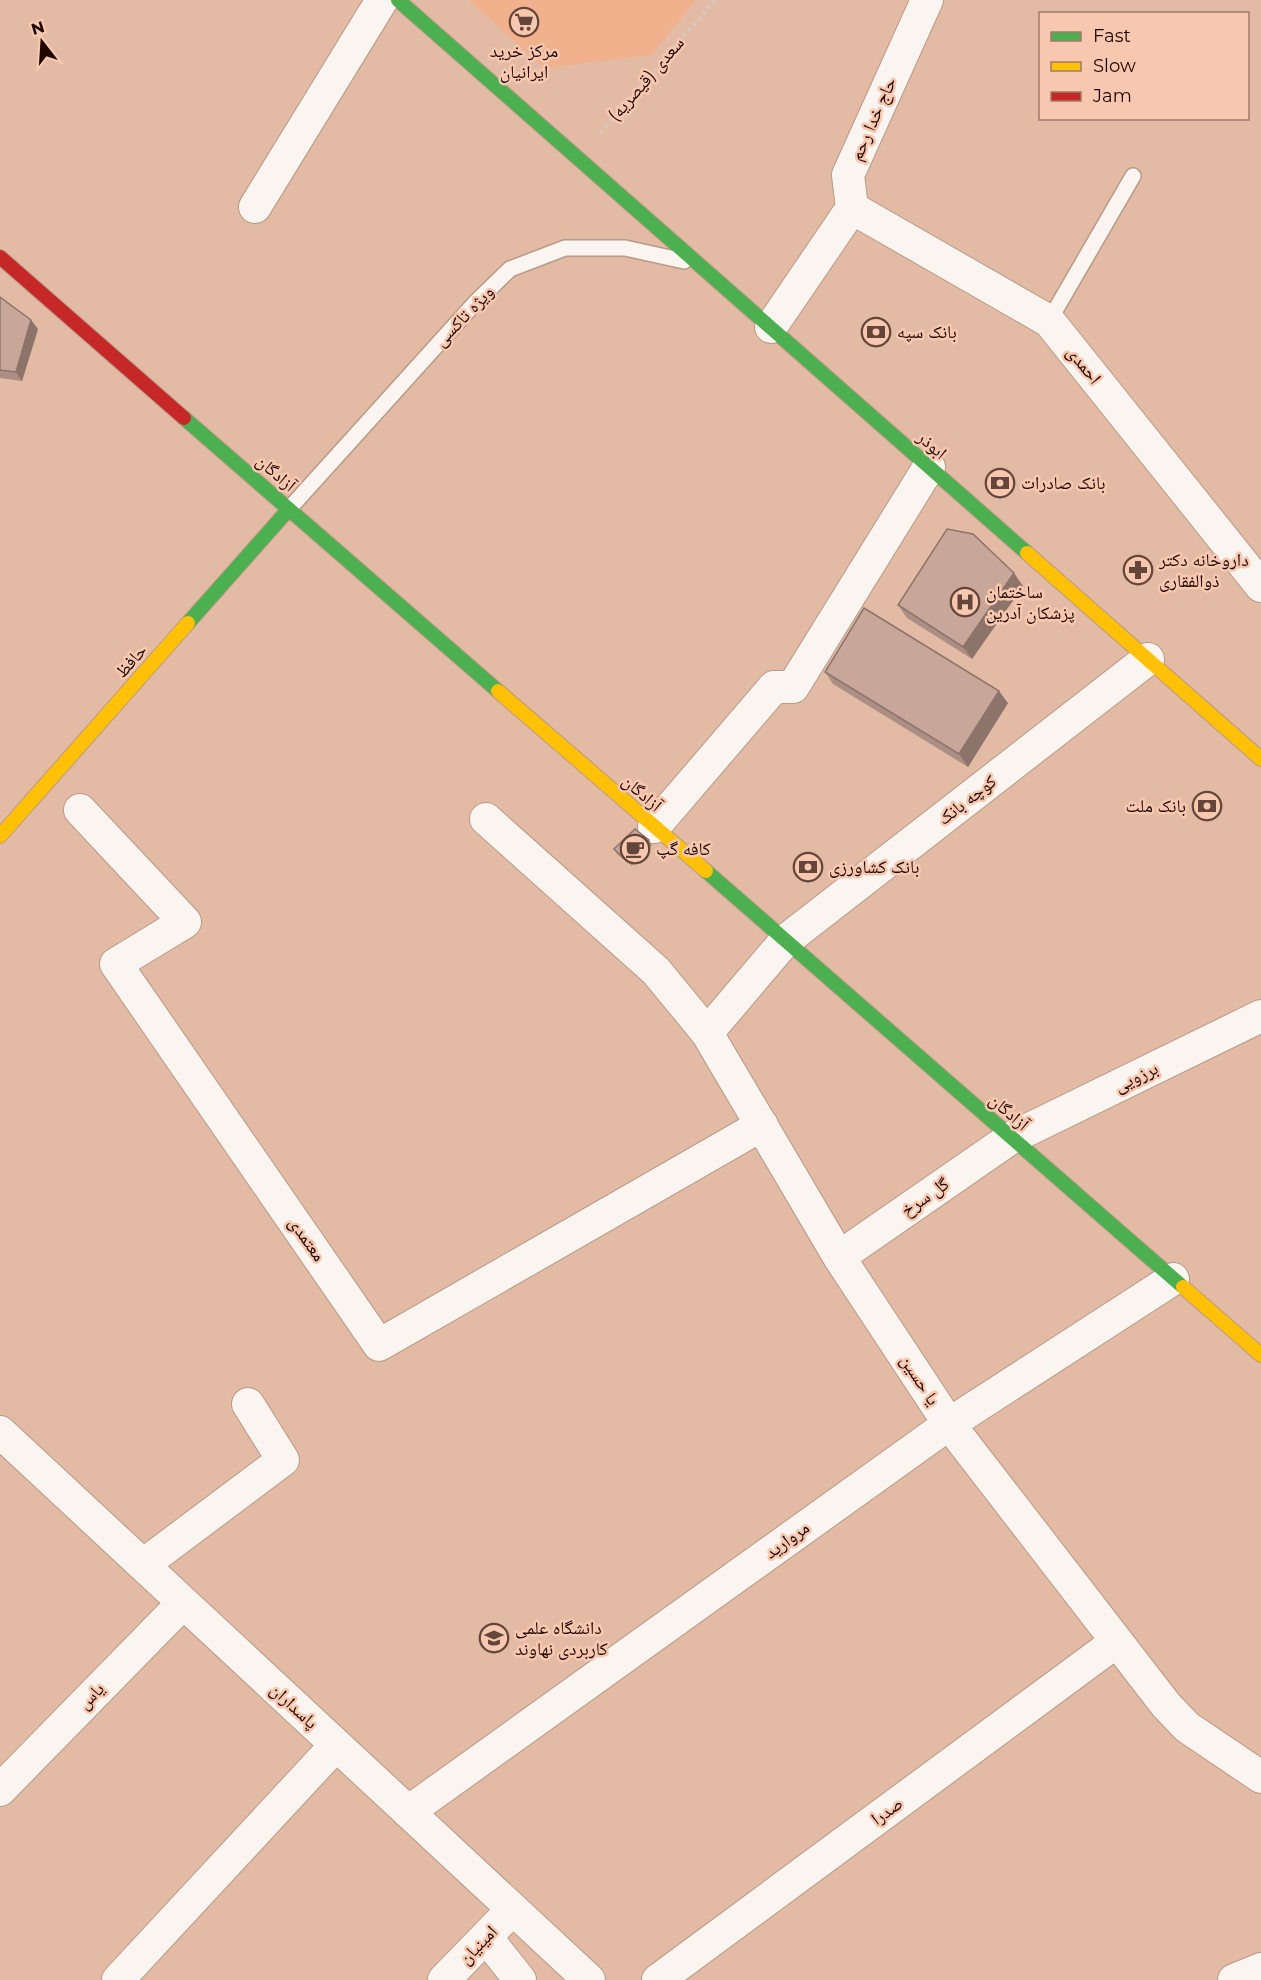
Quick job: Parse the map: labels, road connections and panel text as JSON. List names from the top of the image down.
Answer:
{
  "streets": {
    "main road": ["ابوذر", "آزادگان", "حافظ"],
    "street": [
      "حاج خدا رحم",
      "احمدی",
      "کوچه بانک",
      "برزویی",
      "گل سرخ",
      "معتمدی",
      "یا حسین",
      "مروارید",
      "یاس",
      "پاسداران",
      "صدرا",
      "امینیان"
    ],
    "lane": ["ویژه تاکسی"],
    "path": ["سعدی (قیصریه)"]
  },
  "crossings": [
    ["سعدی (قیصریه)", "ابوذر"],
    ["حاج خدا رحم", "احمدی"],
    ["ویژه تاکسی", "ابوذر"],
    ["ویژه تاکسی", "آزادگان"],
    ["ویژه تاکسی", "حافظ"],
    ["ابوذر", "کوچه بانک"],
    ["آزادگان", "حافظ"],
    ["آزادگان", "کوچه بانک"],
    ["آزادگان", "برزویی"],
    ["آزادگان", "گل سرخ"],
    ["آزادگان", "مروارید"],
    ["برزویی", "گل سرخ"],
    ["گل سرخ", "یا حسین"],
    ["معتمدی", "یا حسین"],
    ["یا حسین", "مروارید"],
    ["یا حسین", "صدرا"],
    ["مروارید", "پاسداران"],
    ["یاس", "پاسداران"],
    ["پاسداران", "امینیان"]
  ],
  "places": {
    "supermarket": ["مرکز خرید ایرانیان"],
    "bank": [
      "بانک سپه",
      "بانک صادرات",
      "بانک ملت",
      "بانک کشاورزی"
    ],
    "pharmacy": ["داروخانه دکتر ذوالفقاری"],
    "hospital": ["ساختمان پزشکان آدرین"],
    "cafe": ["کافه گپ"],
    "school or university": ["دانشگاه علمی کاربردی نهاوند"]
  },
  "legend": ["Fast", "Slow", "Jam"],
  "north": "top"
}
